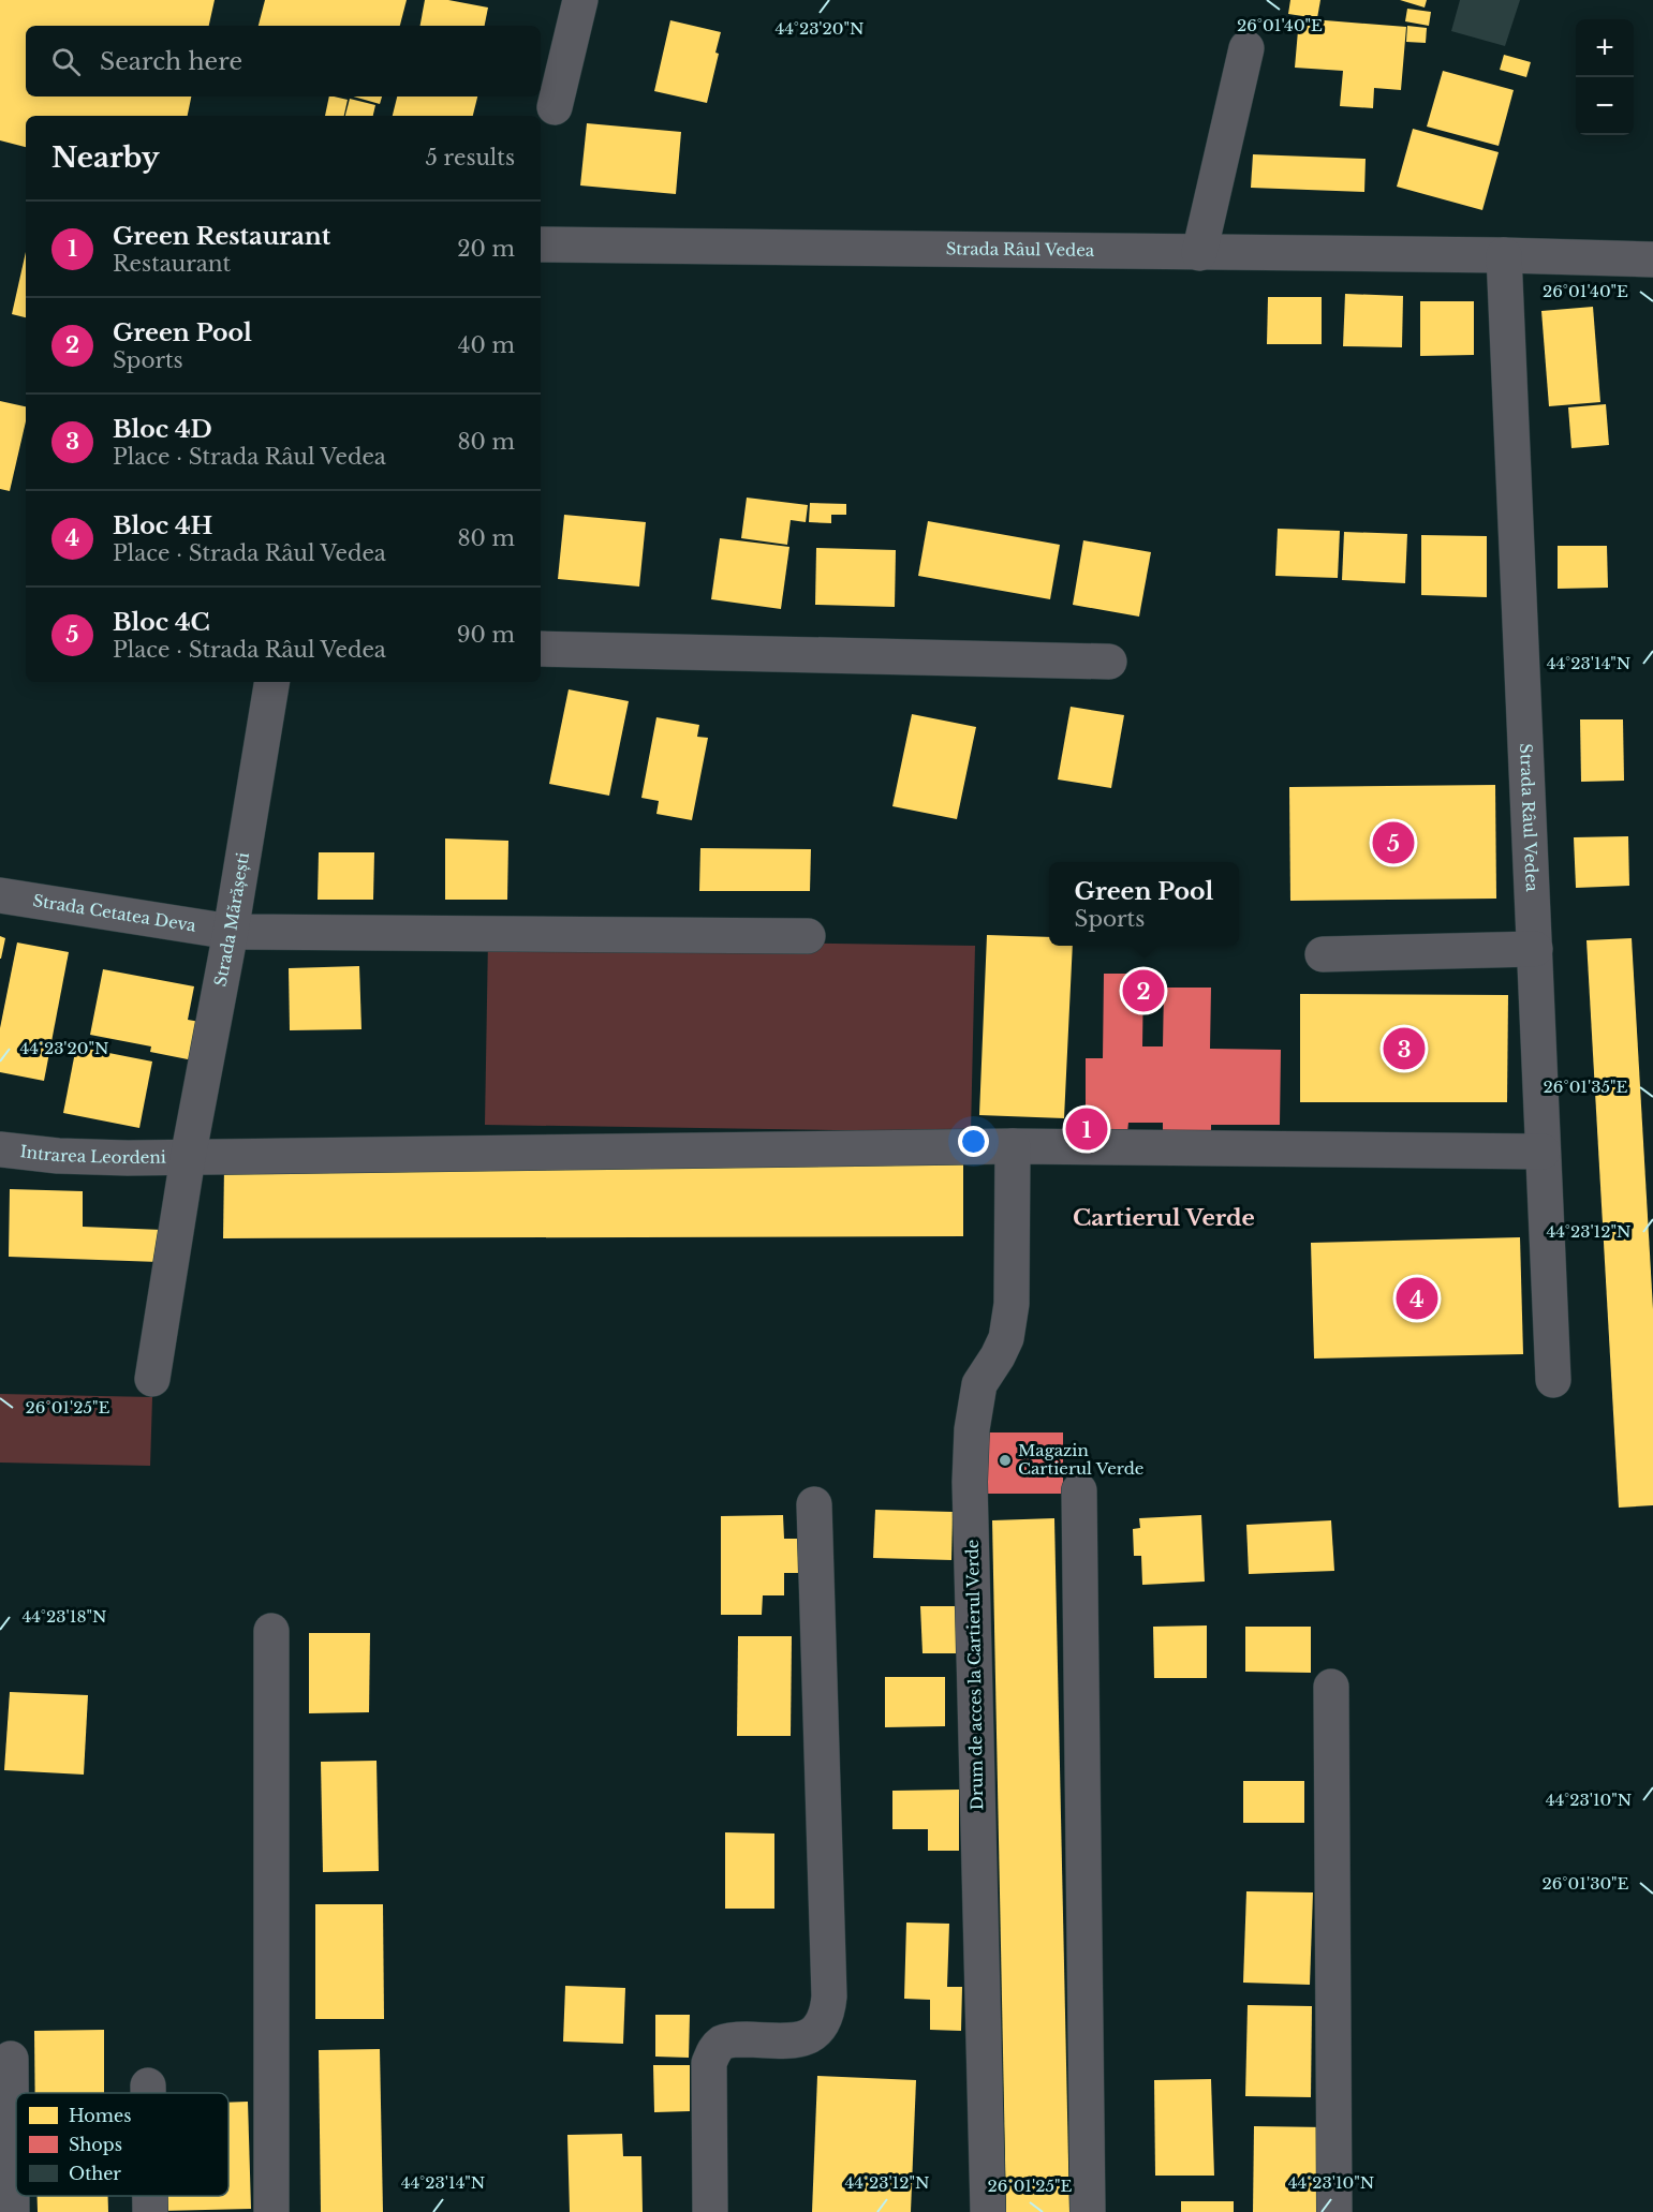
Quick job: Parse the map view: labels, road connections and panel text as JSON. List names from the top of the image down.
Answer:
{
  "streets": {
    "street": [
      "Strada Râul Vedea",
      "Strada Cetatea Deva",
      "Strada Mărășești",
      "Intrarea Leordeni",
      "Drum de acces la Cartierul Verde"
    ]
  },
  "crossings": [
    ["Strada Râul Vedea", "Intrarea Leordeni"],
    ["Strada Cetatea Deva", "Strada Mărășești"],
    ["Strada Mărășești", "Intrarea Leordeni"],
    ["Intrarea Leordeni", "Drum de acces la Cartierul Verde"]
  ],
  "districts": ["Cartierul Verde"],
  "places": ["Magazin Cartierul Verde"],
  "legend": ["Homes", "Shops", "Other"],
  "page": {
    "map_buttons": ["+", "−"],
    "search": "Search here",
    "heading": ["Nearby", "5 results"],
    "list": [
      {
        "mark": "1",
        "name": "Green Restaurant",
        "note": "Restaurant",
        "value": "20 m"
      },
      {
        "mark": "2",
        "name": "Green Pool",
        "note": "Sports",
        "value": "40 m"
      },
      {
        "mark": "3",
        "name": "Bloc 4D",
        "note": "Place · Strada Râul Vedea",
        "value": "80 m"
      },
      {
        "mark": "4",
        "name": "Bloc 4H",
        "note": "Place · Strada Râul Vedea",
        "value": "80 m"
      },
      {
        "mark": "5",
        "name": "Bloc 4C",
        "note": "Place · Strada Râul Vedea",
        "value": "90 m"
      }
    ],
    "pins": [
      "5",
      "2",
      "3",
      "1",
      "4"
    ],
    "popup": ["Green Pool", "Sports"]
  },
  "coordinates": [
    "26°01'40\"E",
    "44°23'20\"N",
    "44°23'14\"N",
    "26°01'35\"E",
    "44°23'12\"N",
    "26°01'25\"E",
    "44°23'18\"N",
    "44°23'10\"N",
    "26°01'30\"E"
  ]
}
